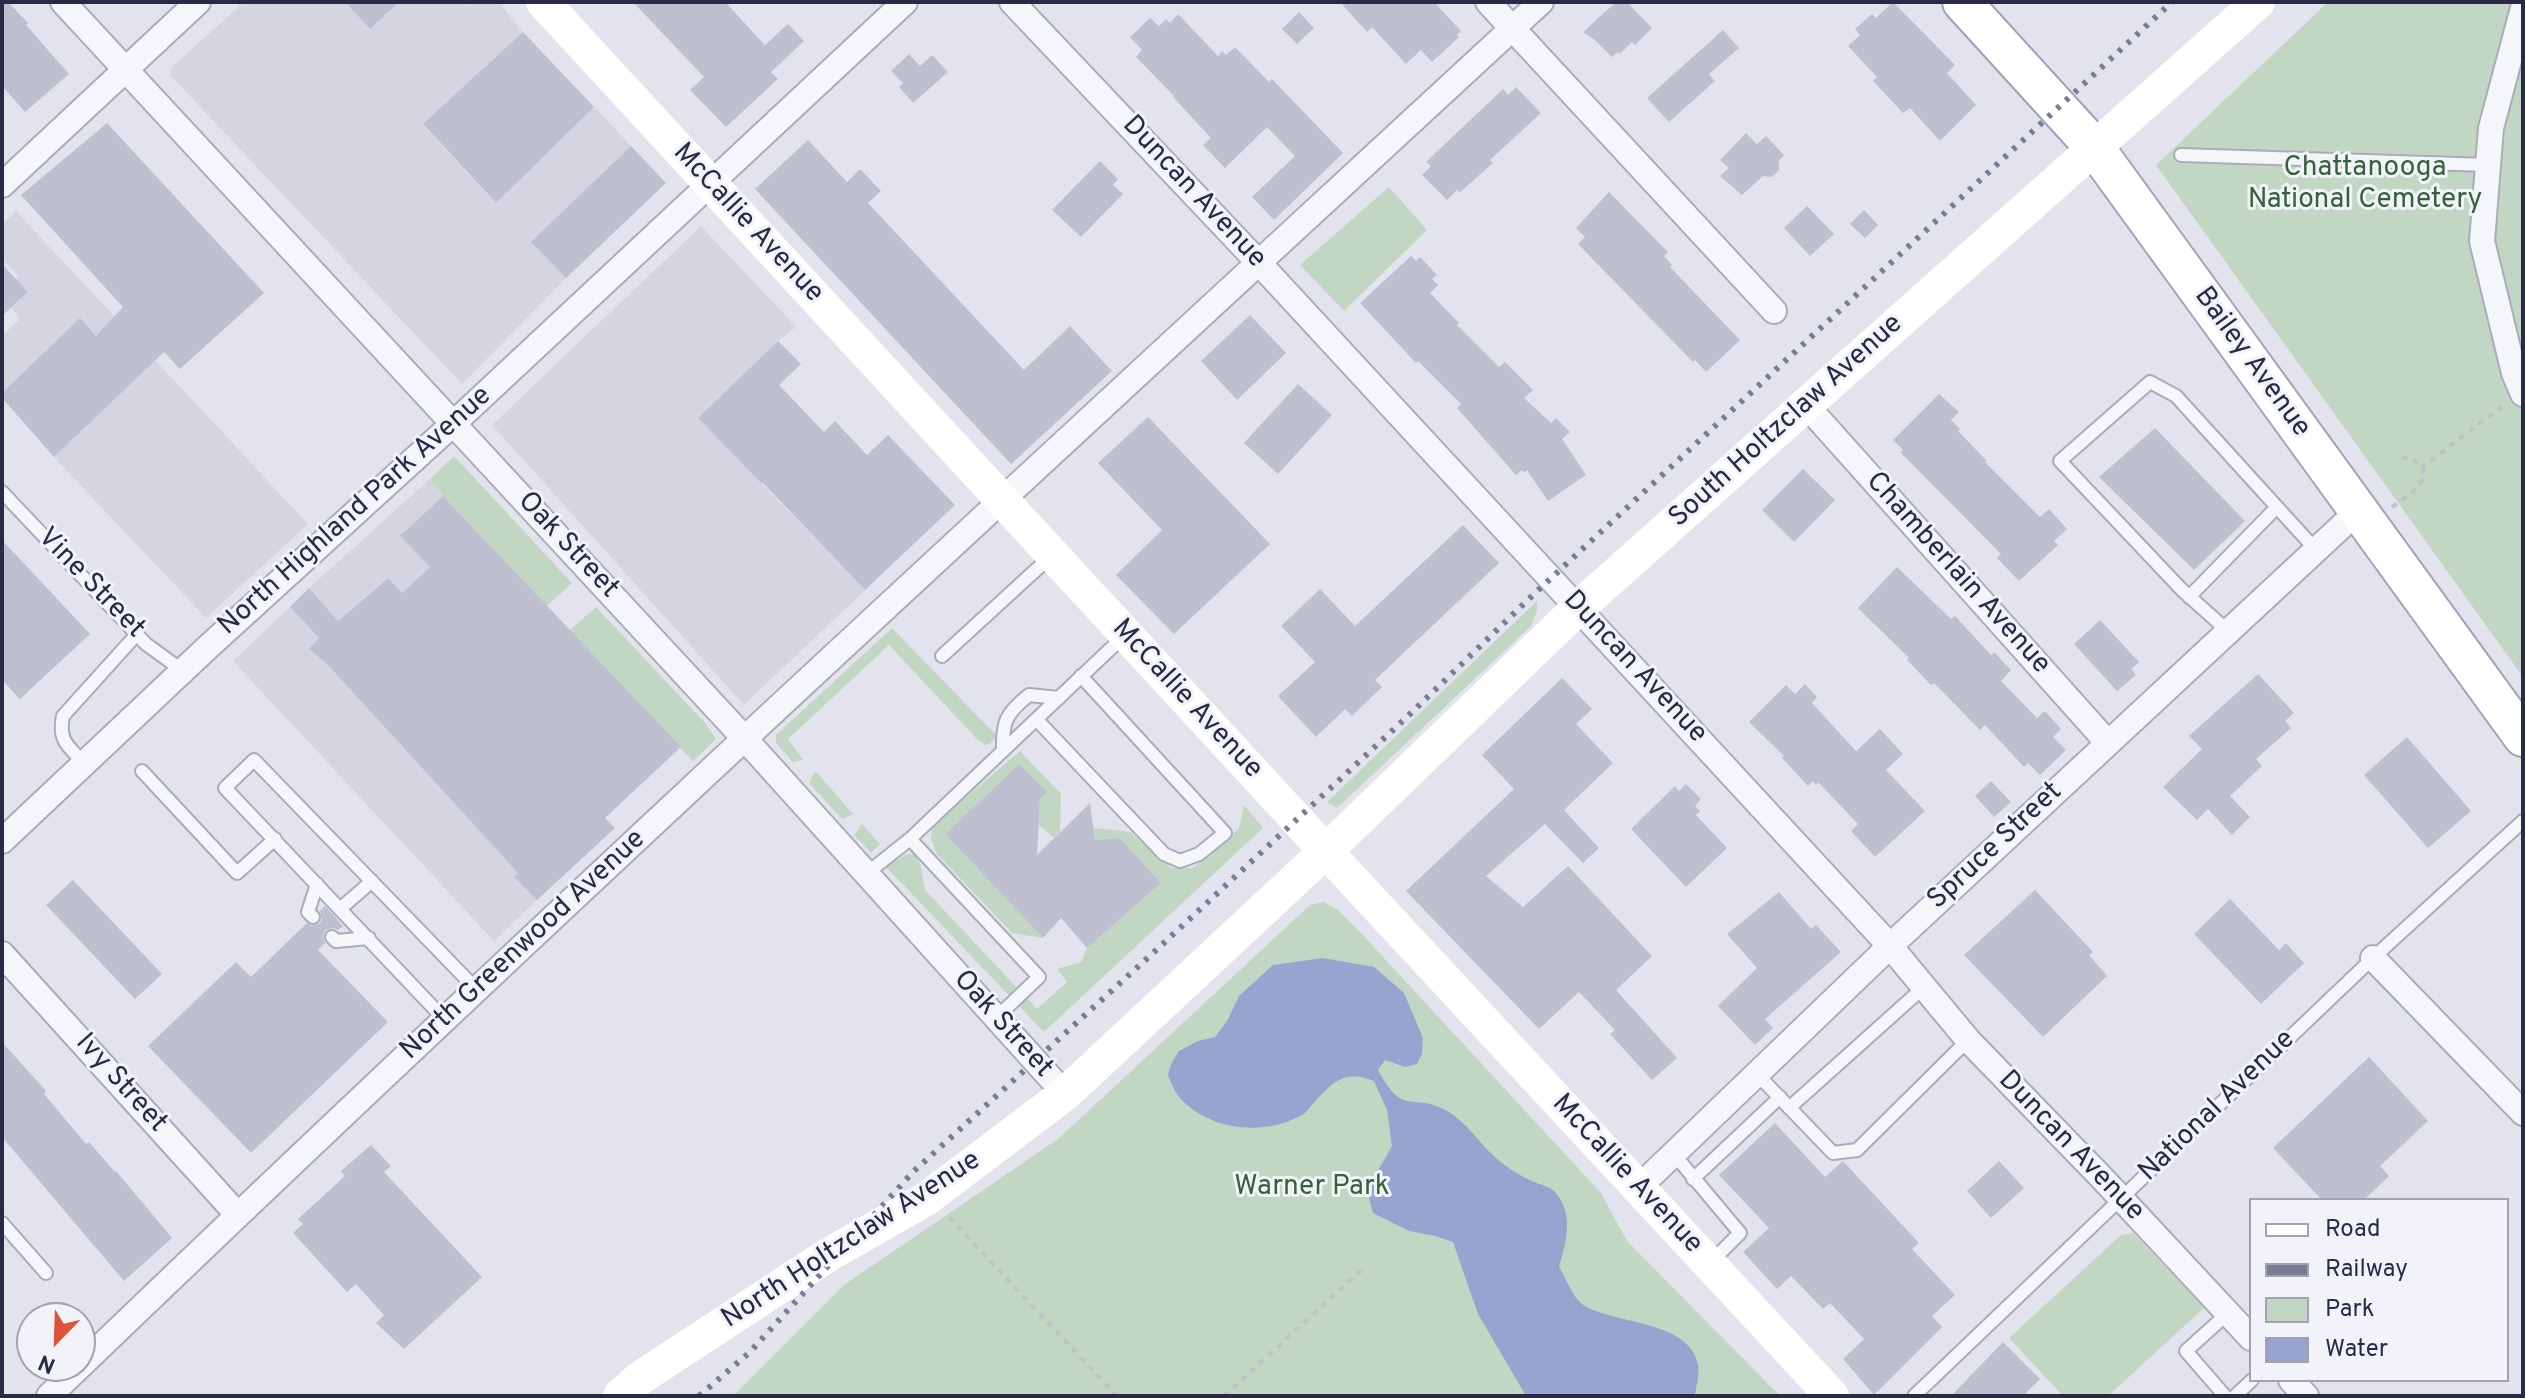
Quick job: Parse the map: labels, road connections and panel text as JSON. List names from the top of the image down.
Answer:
{
  "streets": {
    "main road": [
      "McCallie Avenue",
      "Bailey Avenue",
      "South Holtzclaw Avenue",
      "North Holtzclaw Avenue"
    ],
    "street": [
      "Duncan Avenue",
      "North Highland Park Avenue",
      "Oak Street",
      "Chamberlain Avenue",
      "Spruce Street",
      "North Greenwood Avenue",
      "Ivy Street"
    ],
    "lane": ["Vine Street", "National Avenue"]
  },
  "crossings": [
    ["Duncan Avenue", "South Holtzclaw Avenue"],
    ["Duncan Avenue", "Spruce Street"],
    ["Duncan Avenue", "North Greenwood Avenue"],
    ["Duncan Avenue", "National Avenue"],
    ["McCallie Avenue", "South Holtzclaw Avenue"],
    ["McCallie Avenue", "North Highland Park Avenue"],
    ["McCallie Avenue", "Spruce Street"],
    ["McCallie Avenue", "North Greenwood Avenue"],
    ["McCallie Avenue", "North Holtzclaw Avenue"],
    ["Bailey Avenue", "South Holtzclaw Avenue"],
    ["Bailey Avenue", "Spruce Street"],
    ["South Holtzclaw Avenue", "Chamberlain Avenue"],
    ["South Holtzclaw Avenue", "North Holtzclaw Avenue"],
    ["North Highland Park Avenue", "Oak Street"],
    ["North Highland Park Avenue", "Vine Street"],
    ["Oak Street", "North Greenwood Avenue"],
    ["Oak Street", "North Holtzclaw Avenue"],
    ["Chamberlain Avenue", "Spruce Street"],
    ["North Greenwood Avenue", "Ivy Street"]
  ],
  "parks": ["Chattanooga National Cemetery", "Warner Park"],
  "legend": [
    "Road",
    "Railway",
    "Park",
    "Water"
  ],
  "north": "bottom left"
}
